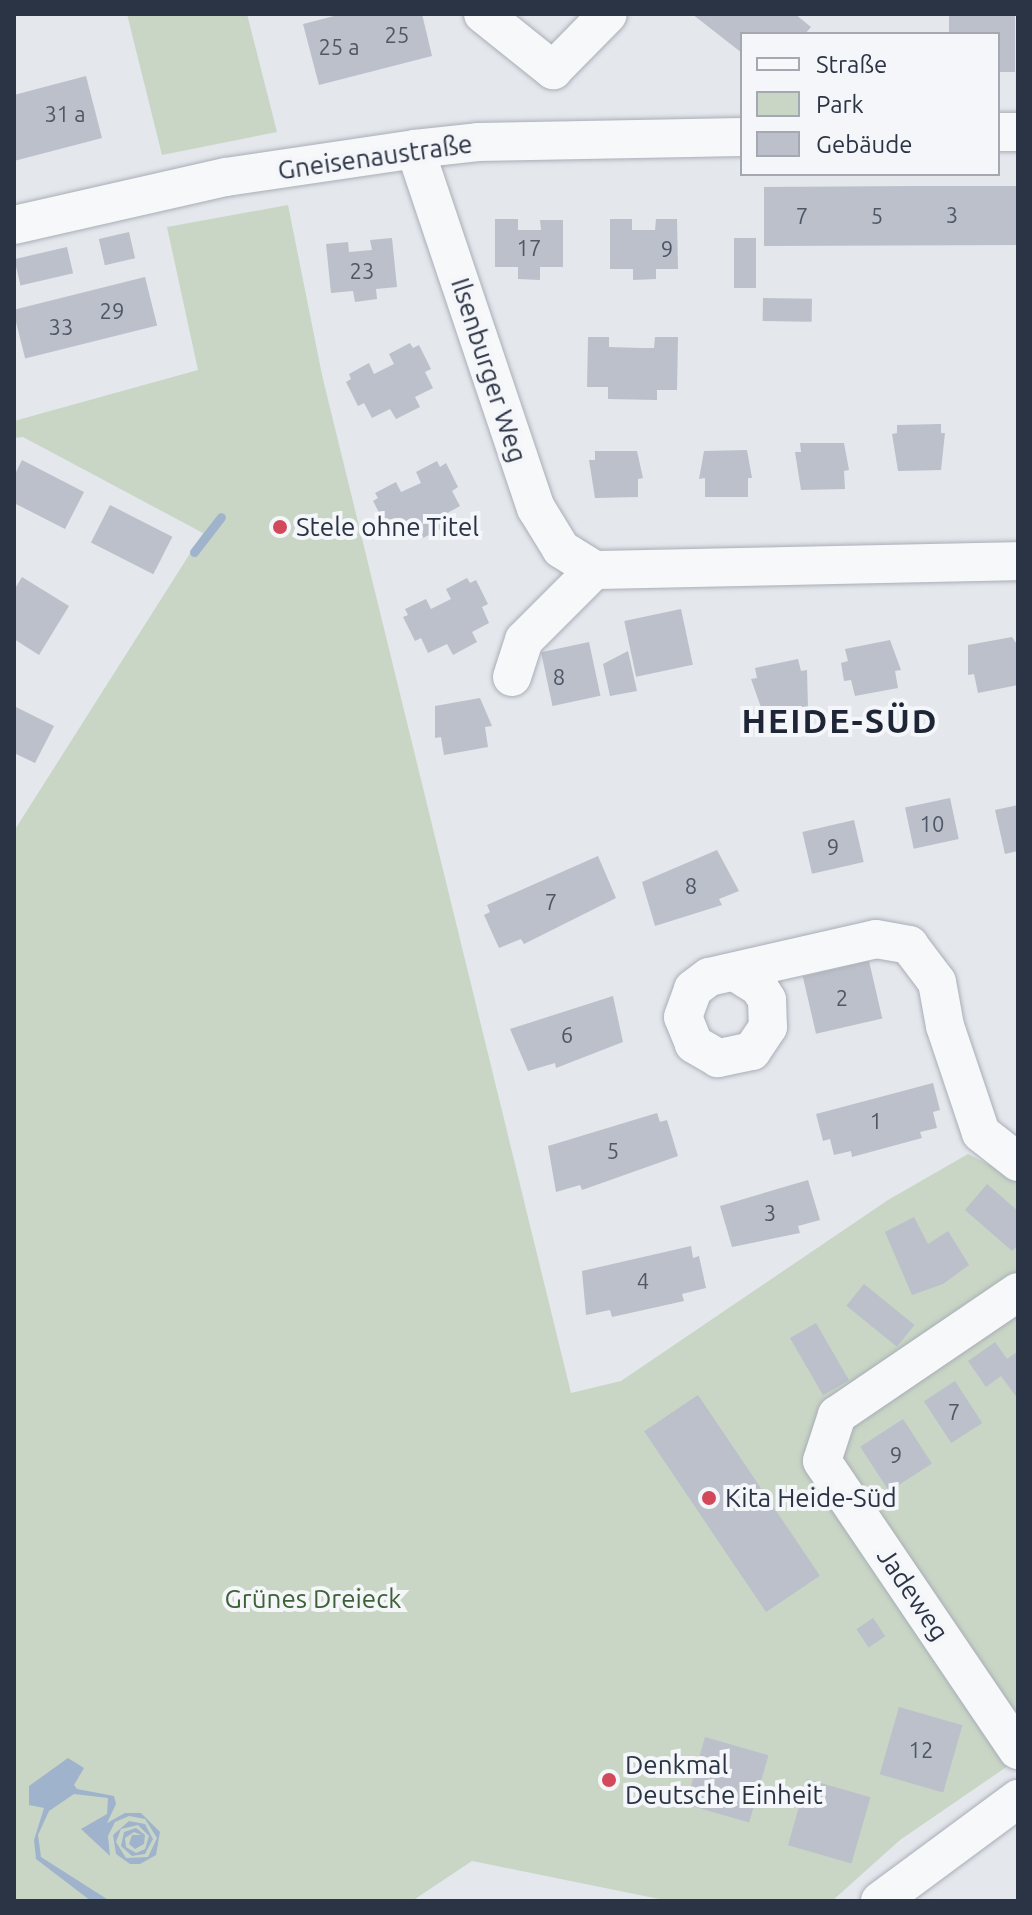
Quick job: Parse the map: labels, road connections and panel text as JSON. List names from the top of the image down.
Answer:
{
  "streets": {
    "street": ["Gneisenaustraße", "Ilsenburger Weg", "Jadeweg"]
  },
  "crossings": [
    ["Gneisenaustraße", "Ilsenburger Weg"]
  ],
  "districts": ["HEIDE-SÜD"],
  "parks": ["Grünes Dreieck"],
  "places": ["Stele ohne Titel", "Kita Heide-Süd", "Denkmal Deutsche Einheit"],
  "house_numbers": [
    "25",
    "25 a",
    "31 a",
    "3",
    "7",
    "5",
    "17",
    "9",
    "23",
    "29",
    "33",
    "8",
    "10",
    "9",
    "8",
    "7",
    "2",
    "6",
    "1",
    "5",
    "3",
    "4",
    "7",
    "9",
    "12"
  ],
  "legend": ["Straße", "Park", "Gebäude"]
}
